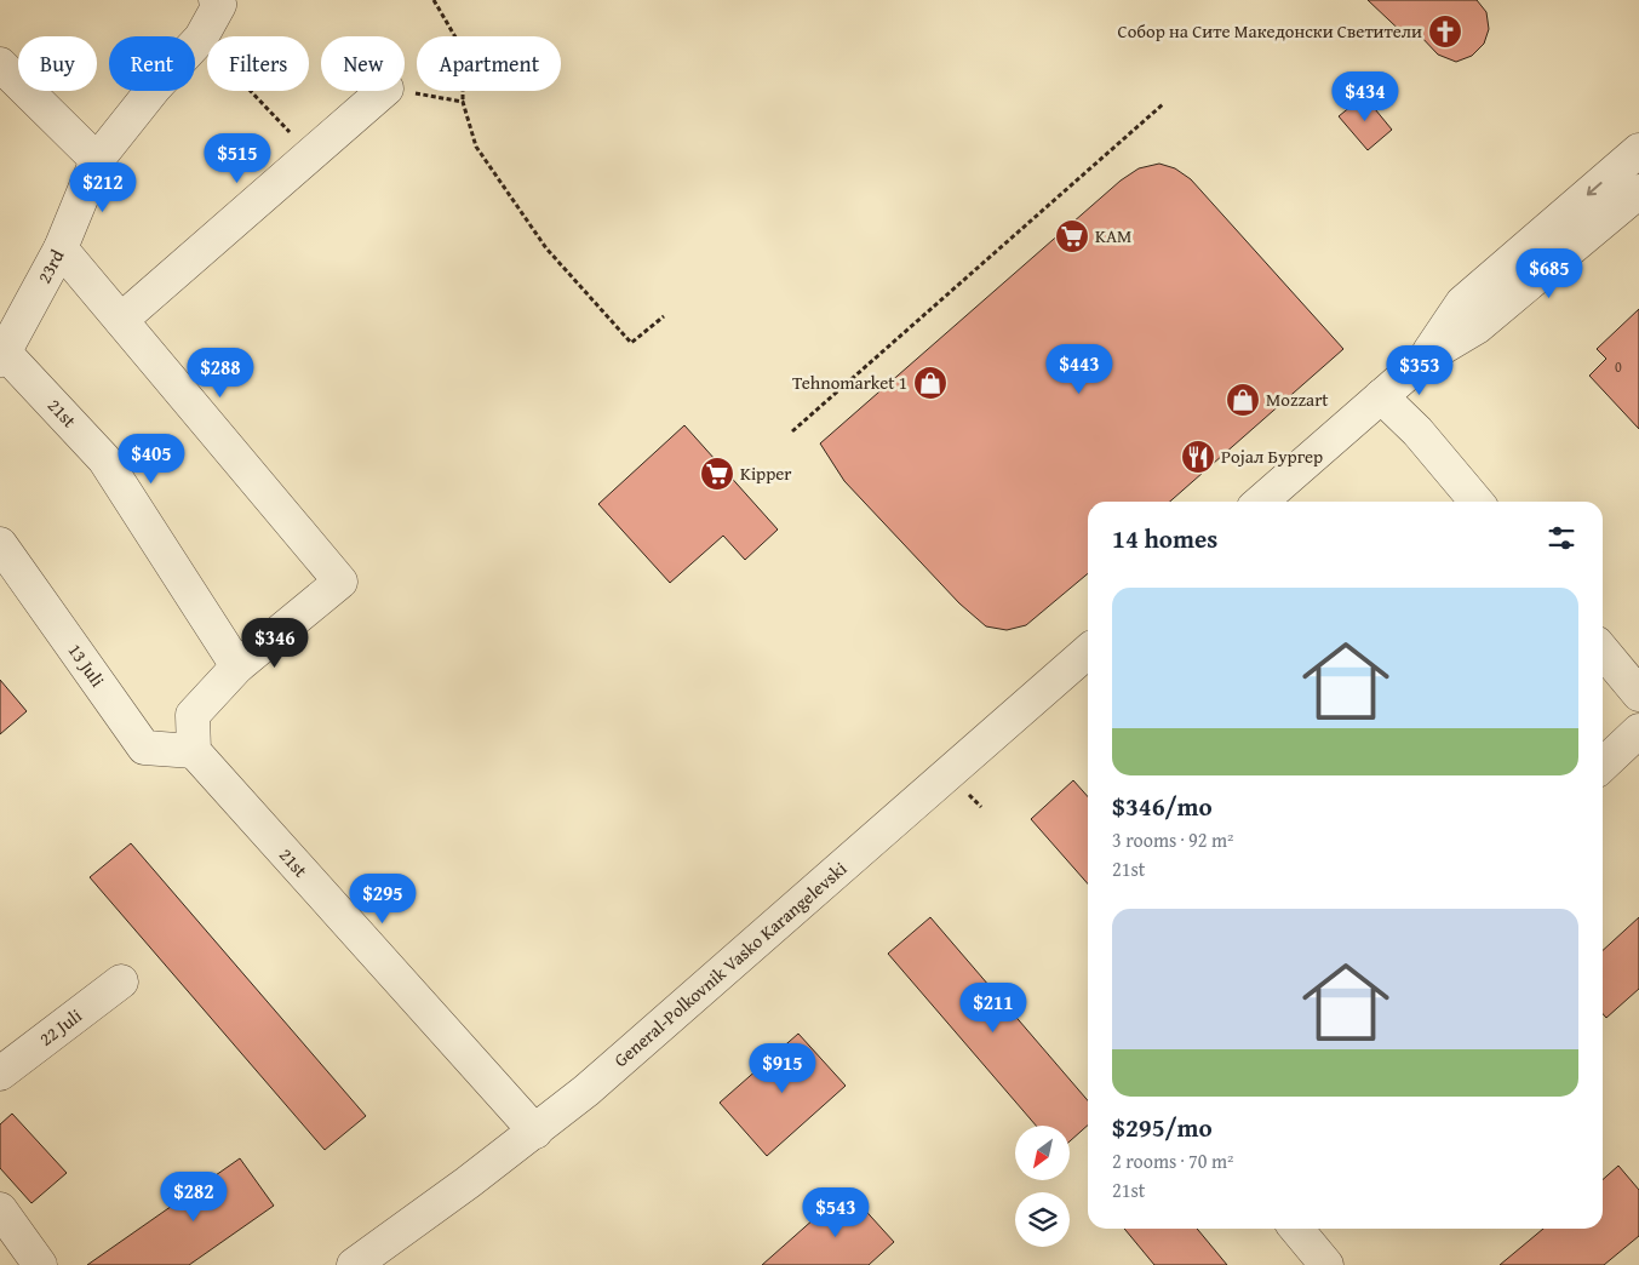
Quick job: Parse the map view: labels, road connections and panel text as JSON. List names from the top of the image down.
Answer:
{
  "streets": {
    "street": [
      "23rd",
      "21st",
      "13 Juli",
      "General-Polkovnik Vasko Karangelevski",
      "22 Juli"
    ]
  },
  "crossings": [
    ["23rd", "21st"],
    ["21st", "13 Juli"],
    ["21st", "General-Polkovnik Vasko Karangelevski"]
  ],
  "places": {
    "church": ["Собор на Сите Македонски Светители"],
    "supermarket": ["KAM", "Kipper"],
    "shop": ["Tehnomarket 1", "Mozzart"],
    "restaurant": ["Ројал Бургер"]
  },
  "house_numbers": ["0"],
  "north": "bottom left",
  "page": {
    "chip": [
      "Buy",
      "Rent",
      "Filters",
      "New",
      "Apartment"
    ],
    "price": [
      "$434",
      "$515",
      "$212",
      "$685",
      "$443",
      "$353",
      "$288",
      "$405",
      "$346",
      "$295",
      "$211",
      "$915",
      "$282",
      "$543"
    ],
    "heading": "14 homes",
    "list": [
      {
        "name": "$346/mo",
        "note": "3 rooms · 92 m² · 21st"
      },
      {
        "name": "$295/mo",
        "note": "2 rooms · 70 m² · 21st"
      }
    ]
  }
}
